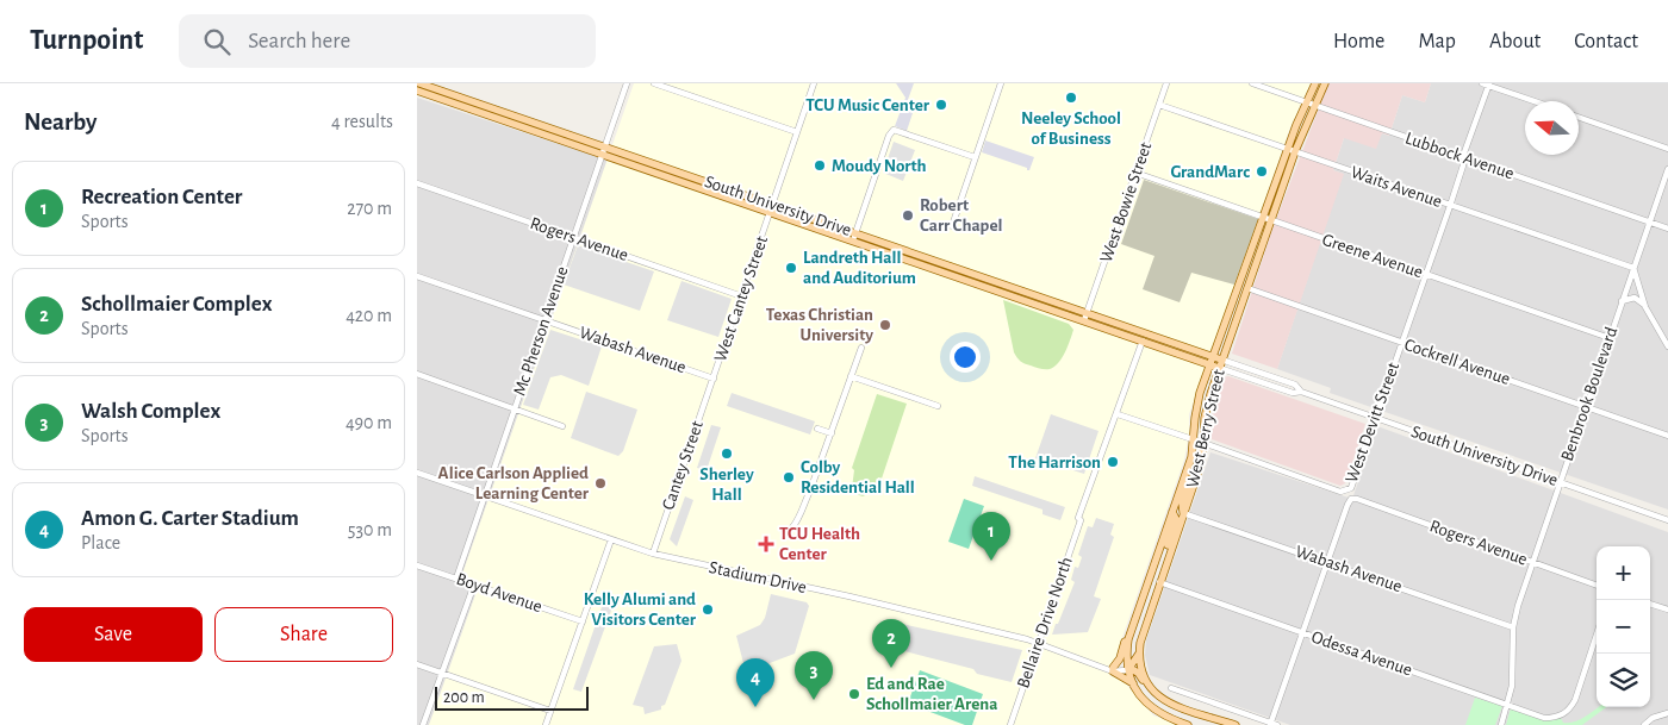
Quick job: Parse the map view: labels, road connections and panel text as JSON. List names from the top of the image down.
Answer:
{
  "streets": {
    "main road": ["South University Drive", "West Berry Street"],
    "street": [
      "Lubbock Avenue",
      "Waits Avenue",
      "West Bowie Street",
      "Rogers Avenue",
      "Greene Avenue",
      "West Cantey Street",
      "Mc Pherson Avenue",
      "Wabash Avenue",
      "Cockrell Avenue",
      "Benbrook Boulevard",
      "West Devitt Street",
      "Cantey Street",
      "Stadium Drive",
      "Boyd Avenue",
      "Bellaire Drive North",
      "Odessa Avenue"
    ]
  },
  "crossings": [
    ["Lubbock Avenue", "Benbrook Boulevard"],
    ["Lubbock Avenue", "West Devitt Street"],
    ["Lubbock Avenue", "West Berry Street"],
    ["Waits Avenue", "West Bowie Street"],
    ["Waits Avenue", "Benbrook Boulevard"],
    ["Waits Avenue", "West Devitt Street"],
    ["Waits Avenue", "West Berry Street"],
    ["West Bowie Street", "South University Drive"],
    ["West Bowie Street", "Greene Avenue"],
    ["South University Drive", "West Cantey Street"],
    ["South University Drive", "Mc Pherson Avenue"],
    ["South University Drive", "Benbrook Boulevard"],
    ["South University Drive", "West Devitt Street"],
    ["South University Drive", "West Berry Street"],
    ["Rogers Avenue", "West Cantey Street"],
    ["Rogers Avenue", "Mc Pherson Avenue"],
    ["Rogers Avenue", "Benbrook Boulevard"],
    ["Rogers Avenue", "West Devitt Street"],
    ["Greene Avenue", "Benbrook Boulevard"],
    ["Greene Avenue", "West Devitt Street"],
    ["Greene Avenue", "West Berry Street"],
    ["West Cantey Street", "Wabash Avenue"],
    ["West Cantey Street", "Cantey Street"],
    ["Mc Pherson Avenue", "Wabash Avenue"],
    ["Mc Pherson Avenue", "Stadium Drive"],
    ["Mc Pherson Avenue", "Boyd Avenue"],
    ["Wabash Avenue", "Benbrook Boulevard"],
    ["Wabash Avenue", "West Devitt Street"],
    ["Wabash Avenue", "West Berry Street"],
    ["Wabash Avenue", "Cantey Street"],
    ["Cockrell Avenue", "Benbrook Boulevard"],
    ["Cockrell Avenue", "West Devitt Street"],
    ["Cockrell Avenue", "West Berry Street"],
    ["Benbrook Boulevard", "Odessa Avenue"],
    ["West Devitt Street", "West Berry Street"],
    ["West Devitt Street", "Odessa Avenue"],
    ["West Berry Street", "Odessa Avenue"],
    ["Cantey Street", "Stadium Drive"],
    ["Stadium Drive", "Bellaire Drive North"]
  ],
  "places": {
    "other": [
      "Neeley School of Business",
      "TCU Music Center",
      "Moudy North",
      "GrandMarc",
      "Robert Carr Chapel",
      "Landreth Hall and Auditorium",
      "Texas Christian University",
      "Sherley Hall",
      "The Harrison",
      "Colby Residential Hall",
      "Alice Carlson Applied Learning Center",
      "Kelly Alumi and Visitors Center",
      "Ed and Rae Schollmaier Arena"
    ],
    "health": ["TCU Health Center"]
  },
  "scale_bar": "200 m",
  "north": "left",
  "page": {
    "header": "Turnpoint",
    "search": "Search here",
    "nav": [
      "Home",
      "Map",
      "About",
      "Contact"
    ],
    "heading": ["Nearby", "4 results"],
    "list": [
      {
        "mark": "1",
        "name": "Recreation Center",
        "note": "Sports",
        "value": "270 m"
      },
      {
        "mark": "2",
        "name": "Schollmaier Complex",
        "note": "Sports",
        "value": "420 m"
      },
      {
        "mark": "3",
        "name": "Walsh Complex",
        "note": "Sports",
        "value": "490 m"
      },
      {
        "mark": "4",
        "name": "Amon G. Carter Stadium",
        "note": "Place",
        "value": "530 m"
      }
    ],
    "pins": [
      "1",
      "2",
      "3",
      "4"
    ],
    "map_buttons": ["+", "−"],
    "buttons": ["Save", "Share"],
    "scale": "200 m"
  }
}
